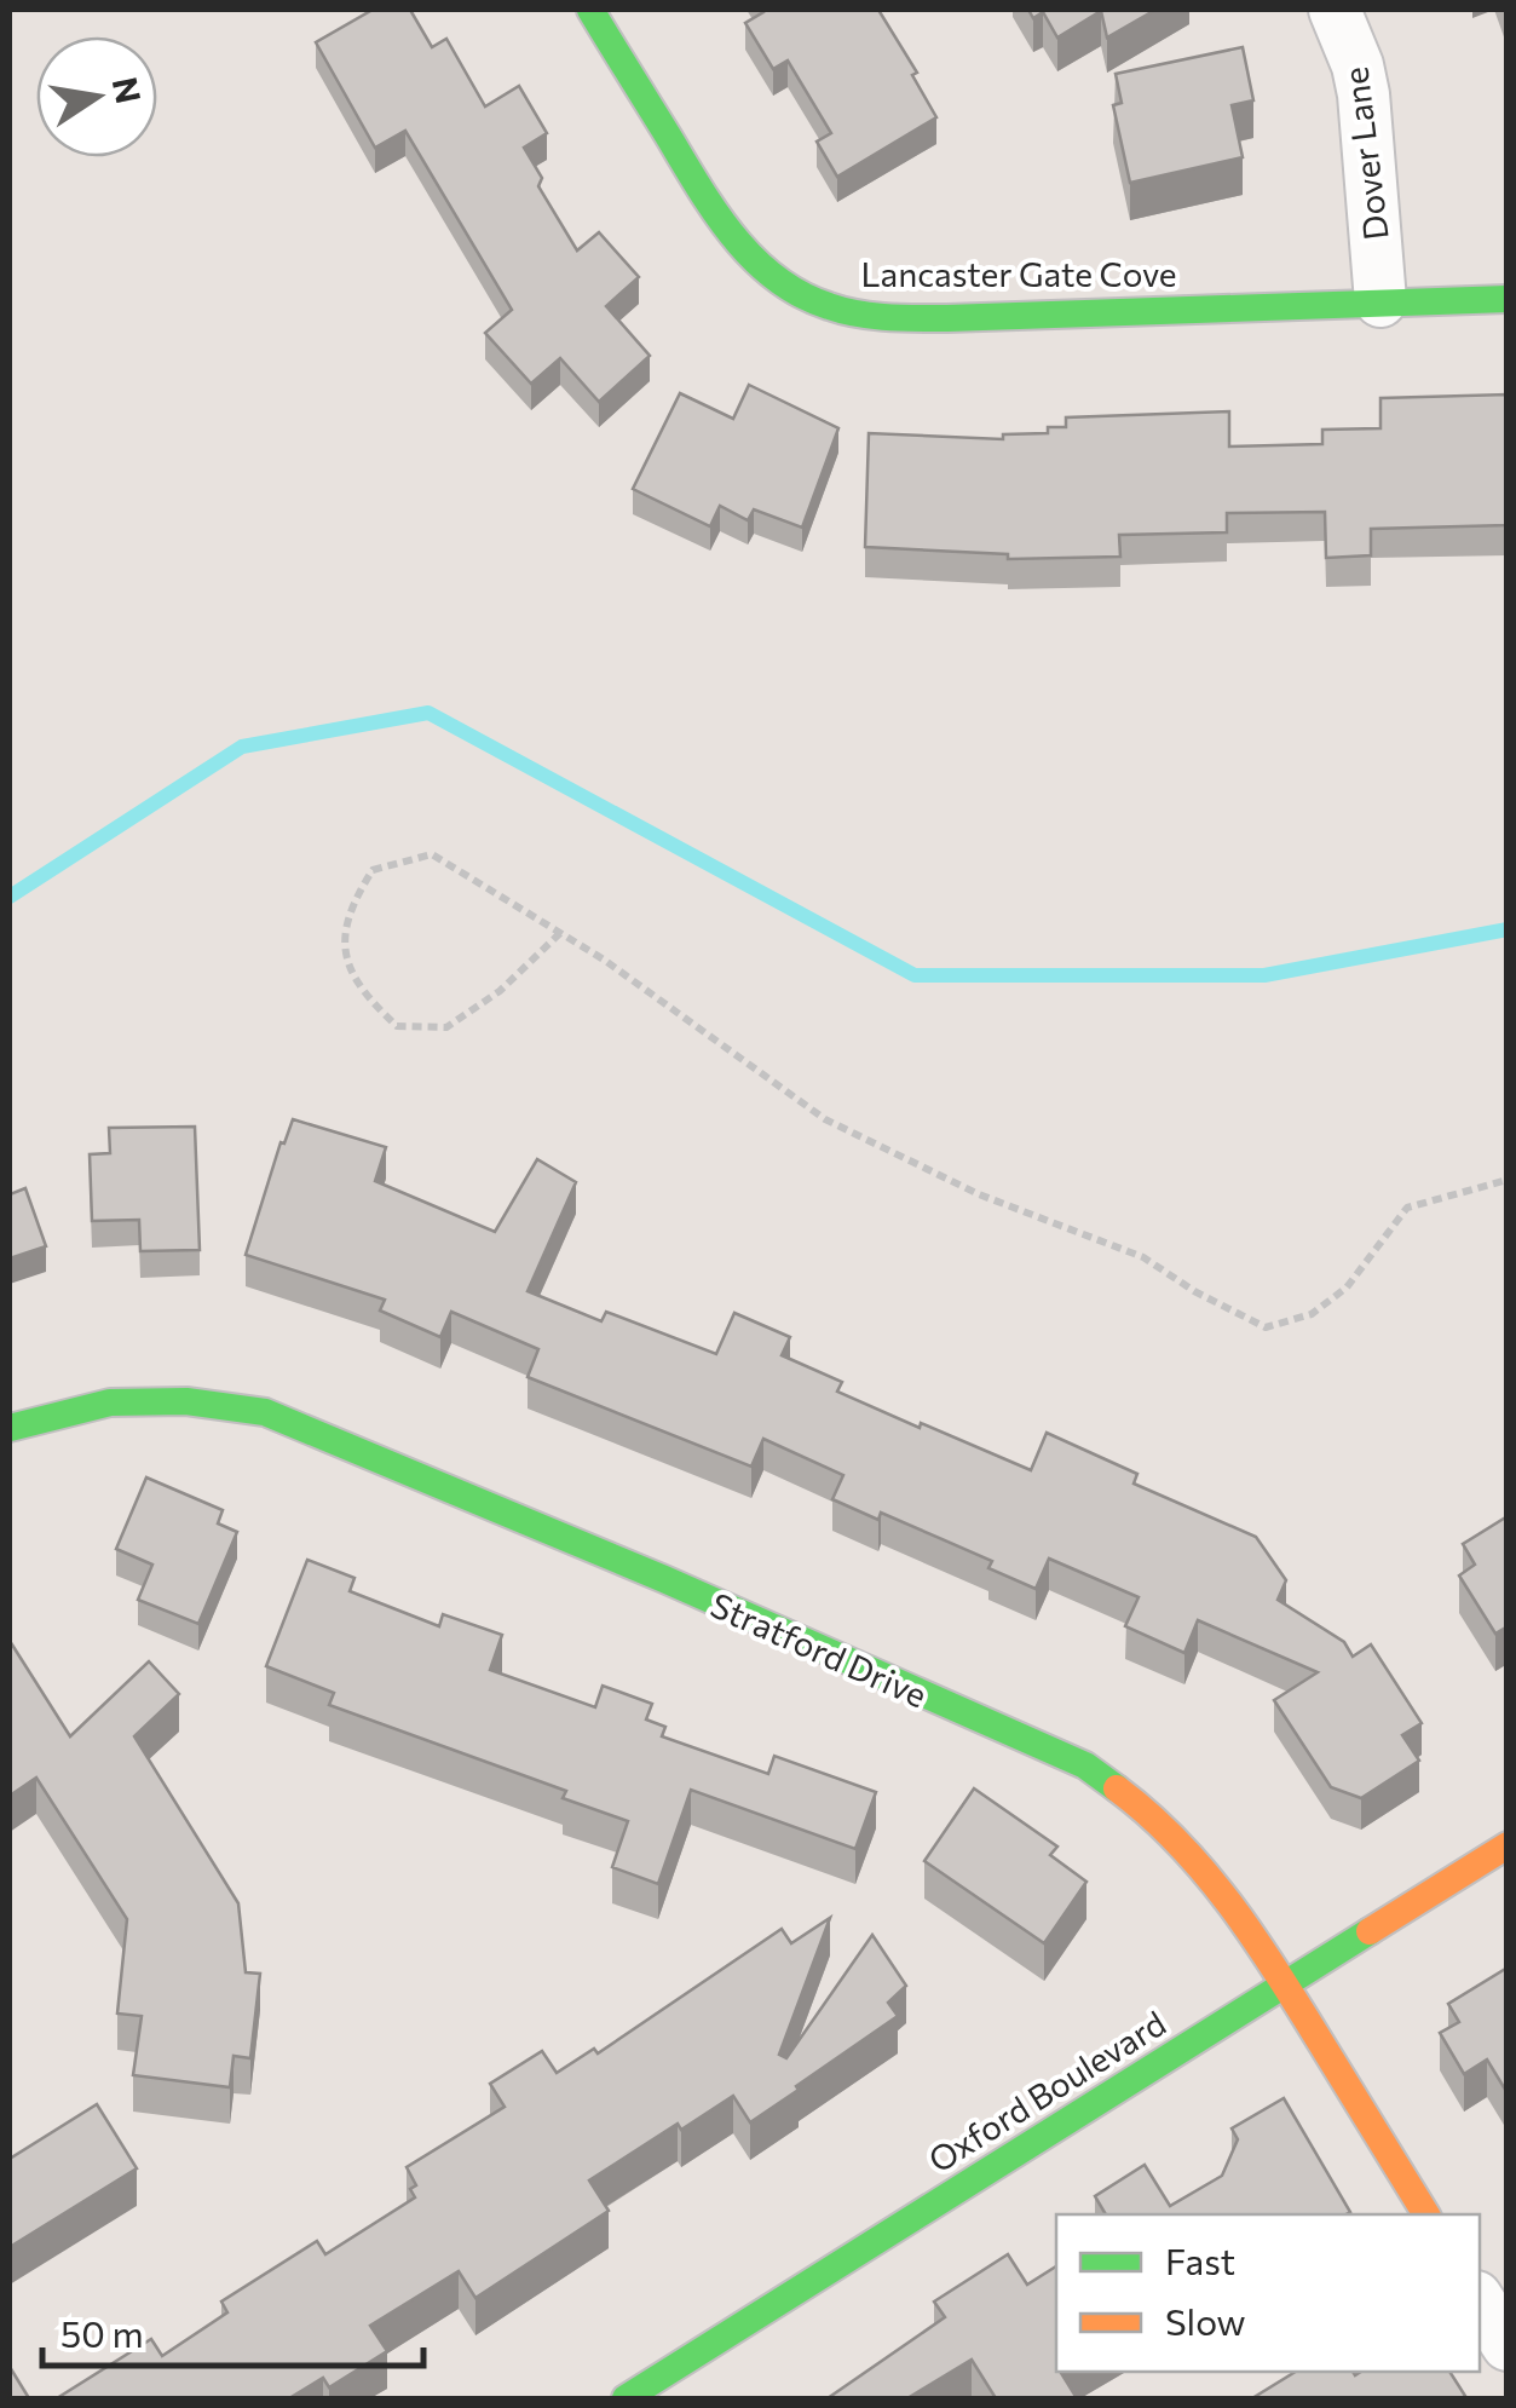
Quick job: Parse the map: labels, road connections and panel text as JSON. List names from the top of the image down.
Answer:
{
  "streets": {
    "street": [
      "Dover Lane",
      "Lancaster Gate Cove",
      "Stratford Drive",
      "Oxford Boulevard"
    ]
  },
  "crossings": [
    ["Dover Lane", "Lancaster Gate Cove"],
    ["Stratford Drive", "Oxford Boulevard"]
  ],
  "legend": ["Fast", "Slow"],
  "scale_bar": "50 m",
  "north": "right"
}
